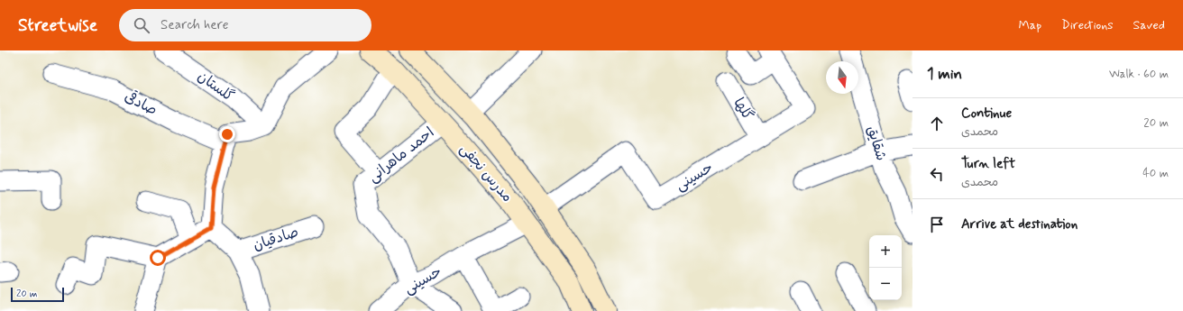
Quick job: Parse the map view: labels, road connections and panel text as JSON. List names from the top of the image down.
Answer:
{
  "streets": {
    "main road": ["مدرس نجفی"],
    "street": [
      "گلستان",
      "صادقی",
      "گلها",
      "شقایق",
      "احمد ماهرانی",
      "حسینی",
      "صادقیان"
    ]
  },
  "crossings": [
    ["گلها", "حسینی"],
    ["احمد ماهرانی", "مدرس نجفی"],
    ["احمد ماهرانی", "حسینی"],
    ["مدرس نجفی", "حسینی"]
  ],
  "scale_bar": "20 m",
  "north": "bottom",
  "page": {
    "header": "Streetwise",
    "search": "Search here",
    "nav": ["Map", "Directions", "Saved"],
    "heading": ["1 min", "Walk · 60 m"],
    "list": [
      ["Continue", "محمدی", "20 m"],
      ["Turn left", "محمدی", "40 m"],
      "Arrive at destination"
    ],
    "map_buttons": ["+", "−"],
    "scale": "20 m"
  }
}
